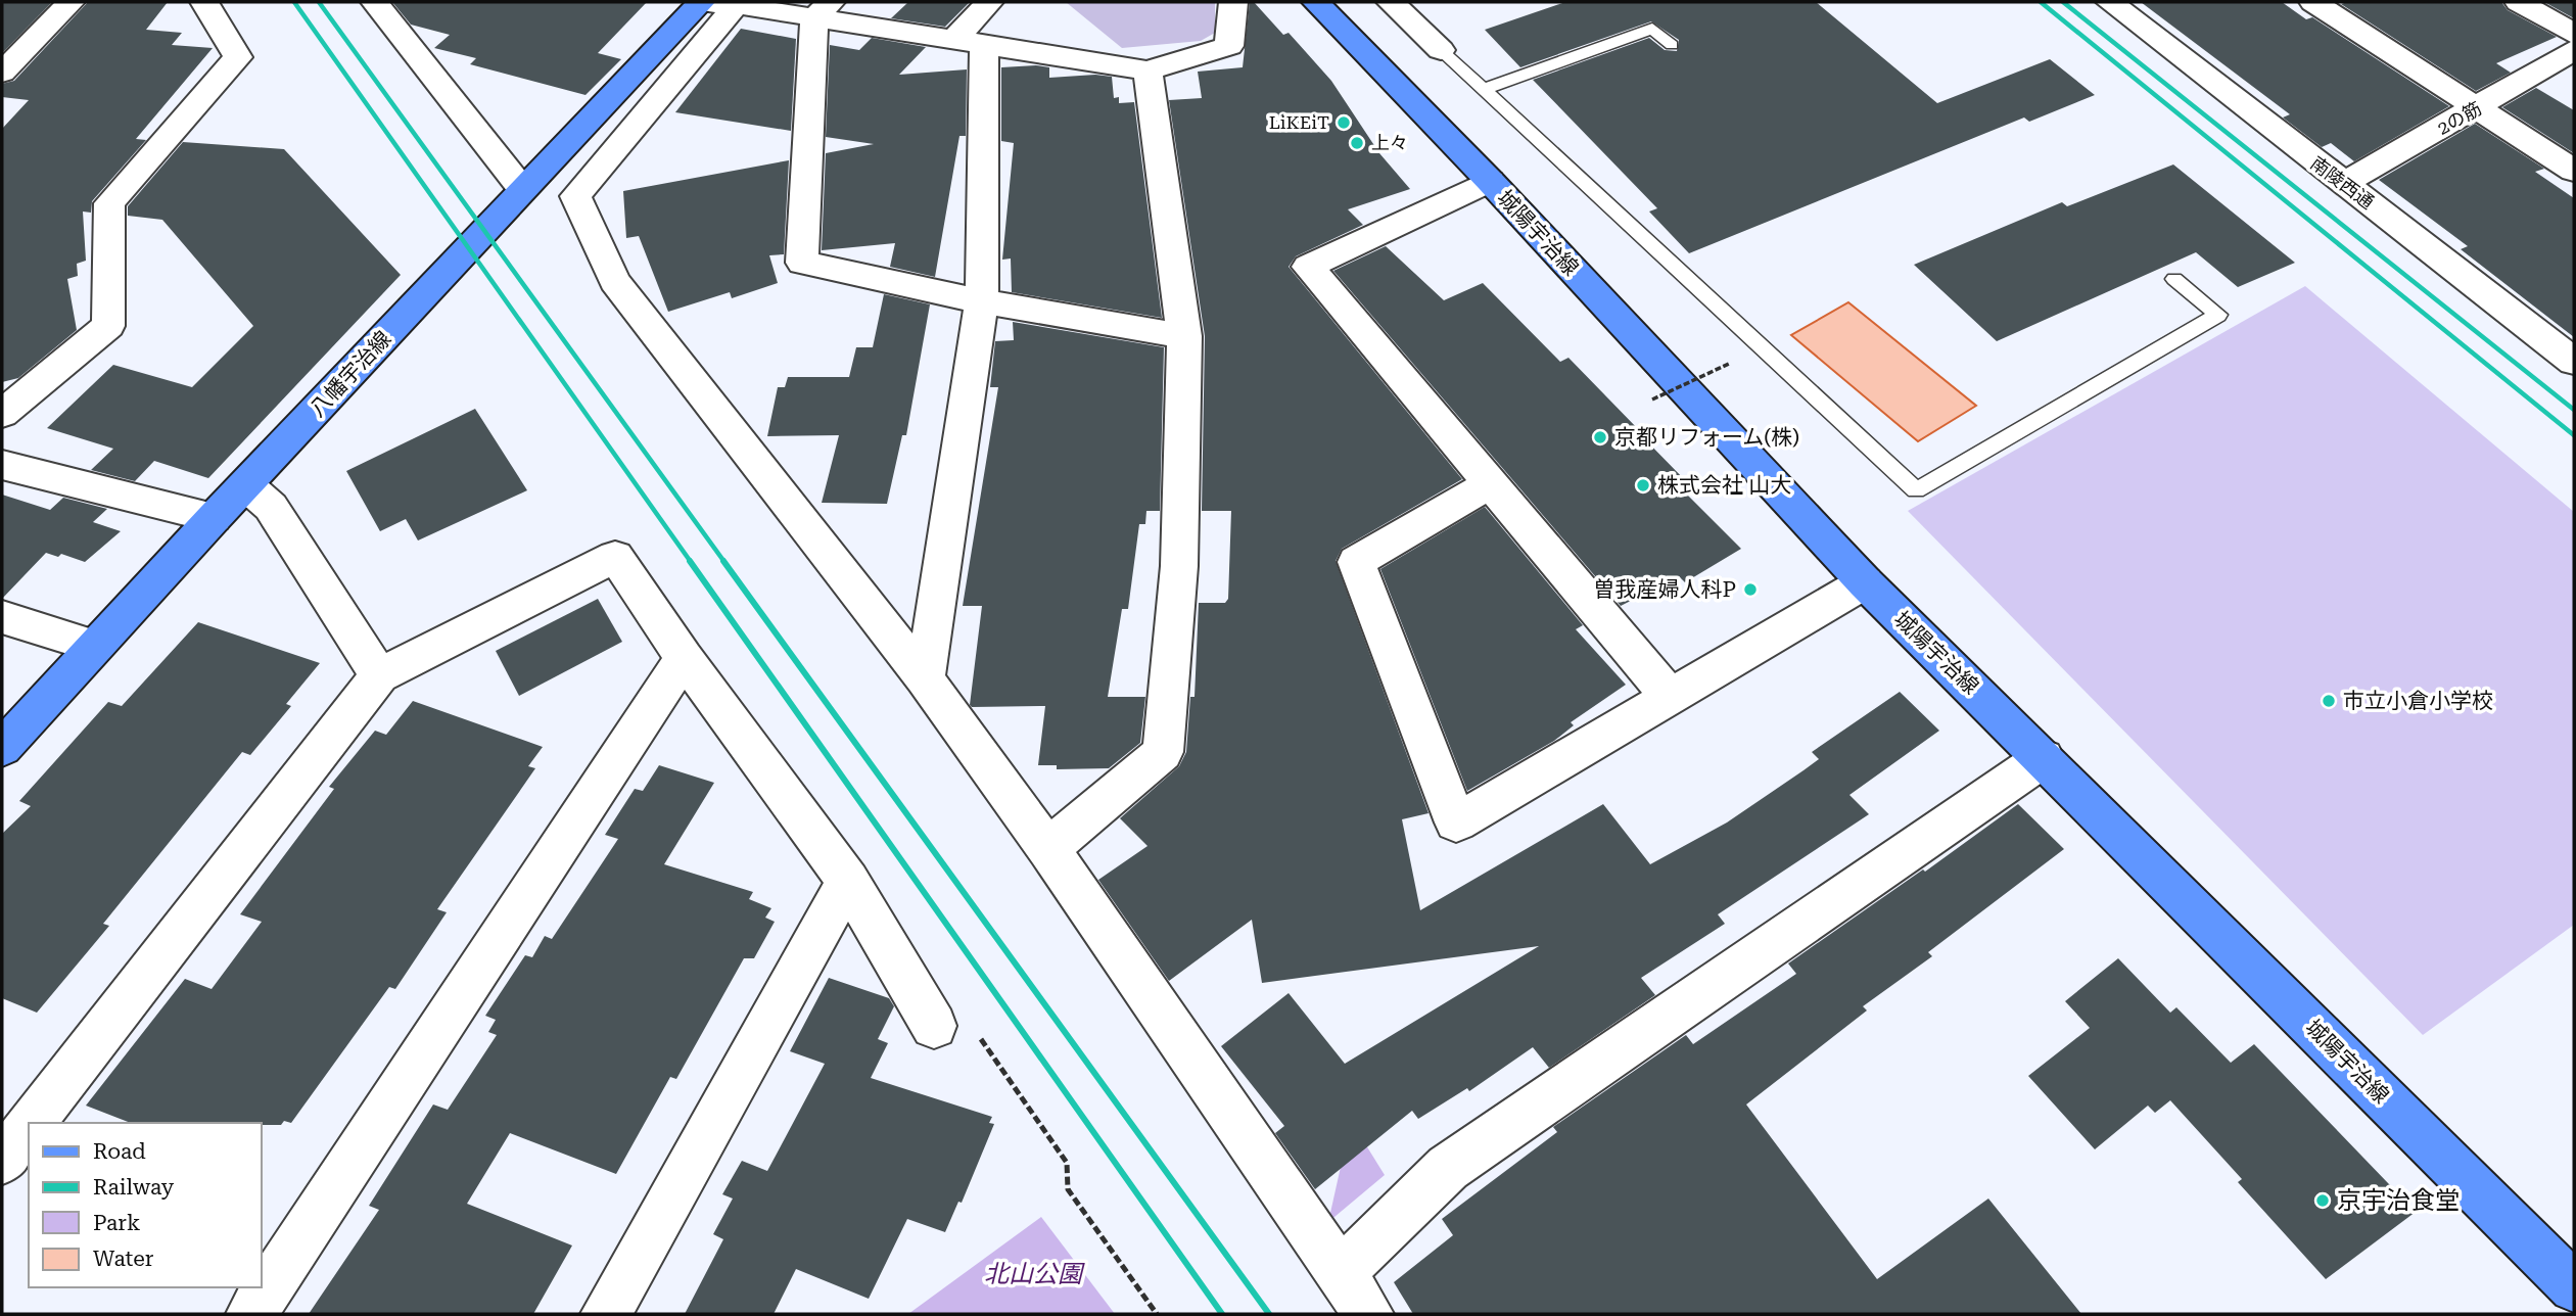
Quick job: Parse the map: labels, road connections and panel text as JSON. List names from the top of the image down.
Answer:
{
  "streets": {
    "main road": ["城陽宇治線", "八幡宇治線"],
    "street": ["2の筋", "南陵西通"]
  },
  "crossings": [
    ["2の筋", "南陵西通"]
  ],
  "parks": ["北山公園"],
  "places": [
    "LiKEiT",
    "上々",
    "京都リフォーム(株)",
    "株式会社 山大",
    "曽我産婦人科P",
    "市立小倉小学校",
    "京宇治食堂"
  ],
  "legend": [
    "Road",
    "Railway",
    "Park",
    "Water"
  ]
}
